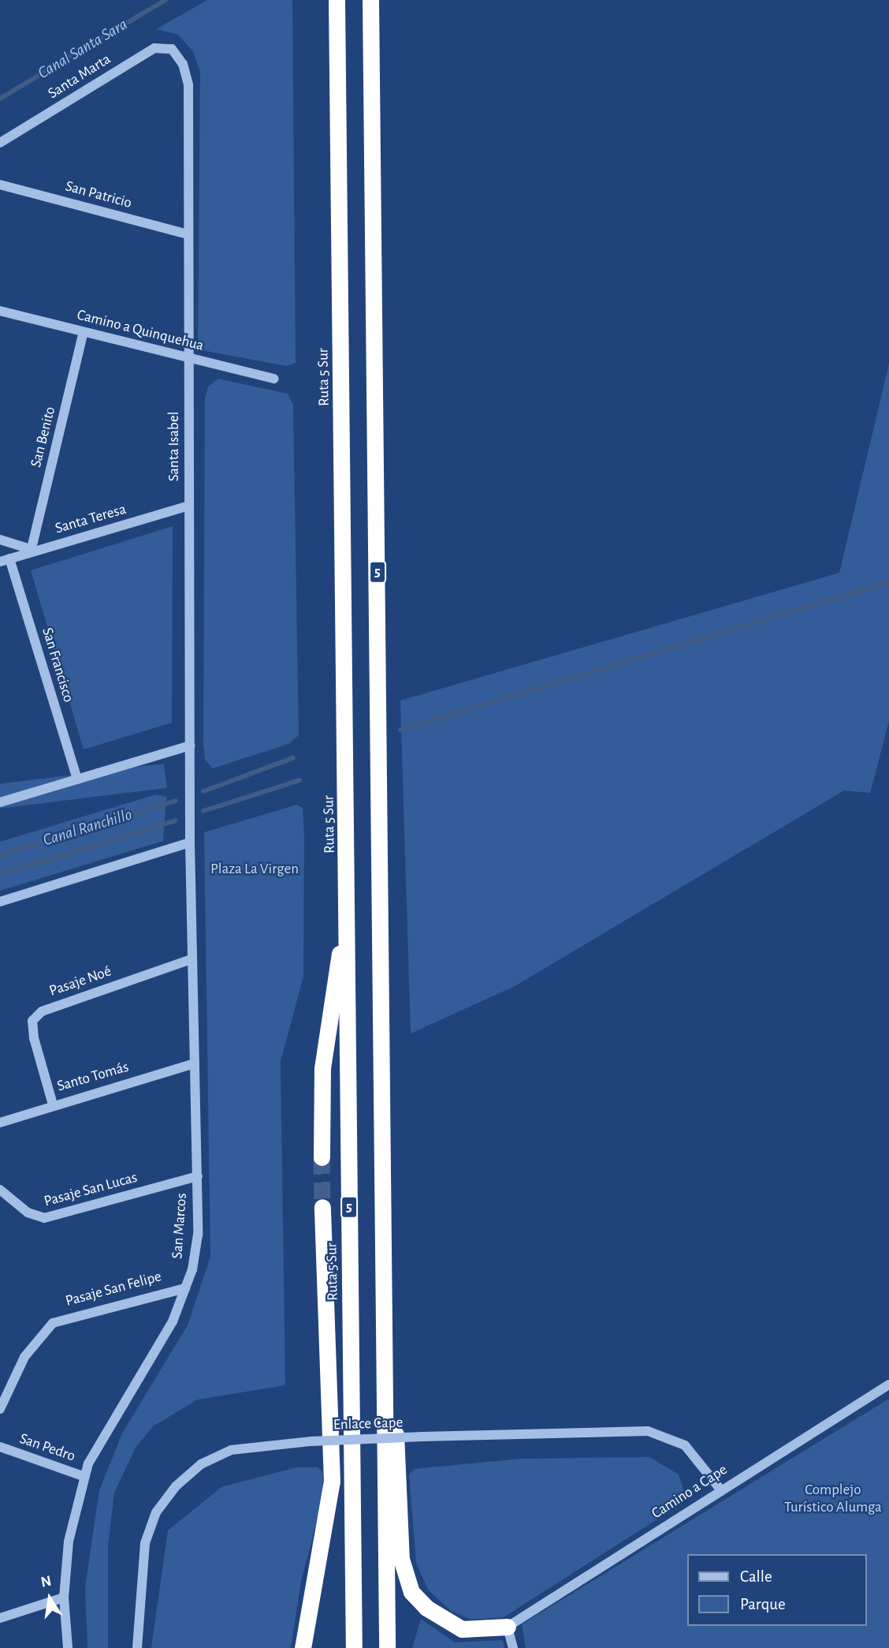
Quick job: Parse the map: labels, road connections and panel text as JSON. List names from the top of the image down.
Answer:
{
  "streets": {
    "highway": ["Ruta 5 Sur", "5"],
    "street": [
      "Santa Marta",
      "San Patricio",
      "Camino a Quinquehua",
      "San Benito",
      "Santa Isabel",
      "Santa Teresa",
      "San Francisco",
      "Pasaje Noé",
      "Santo Tomás",
      "Pasaje San Lucas",
      "San Marcos",
      "Pasaje San Felipe",
      "Enlace Cape",
      "San Pedro",
      "Camino a Cape"
    ]
  },
  "crossings": [
    ["Santa Marta", "Santa Isabel"],
    ["San Patricio", "Santa Isabel"],
    ["Camino a Quinquehua", "San Benito"],
    ["Camino a Quinquehua", "Santa Isabel"],
    ["San Benito", "Santa Teresa"],
    ["Santa Isabel", "Santa Teresa"],
    ["Santa Isabel", "San Marcos"],
    ["Santa Teresa", "San Francisco"],
    ["Pasaje Noé", "Santo Tomás"],
    ["Pasaje Noé", "San Marcos"],
    ["Santo Tomás", "San Marcos"],
    ["Pasaje San Lucas", "San Marcos"],
    ["San Marcos", "Pasaje San Felipe"],
    ["San Marcos", "San Pedro"],
    ["Enlace Cape", "Camino a Cape"]
  ],
  "water": ["Canal Santa Sara", "Canal Ranchillo"],
  "parks": ["Plaza La Virgen", "Complejo Turístico Alumga"],
  "legend": ["Calle", "Parque"],
  "north": "top"
}
